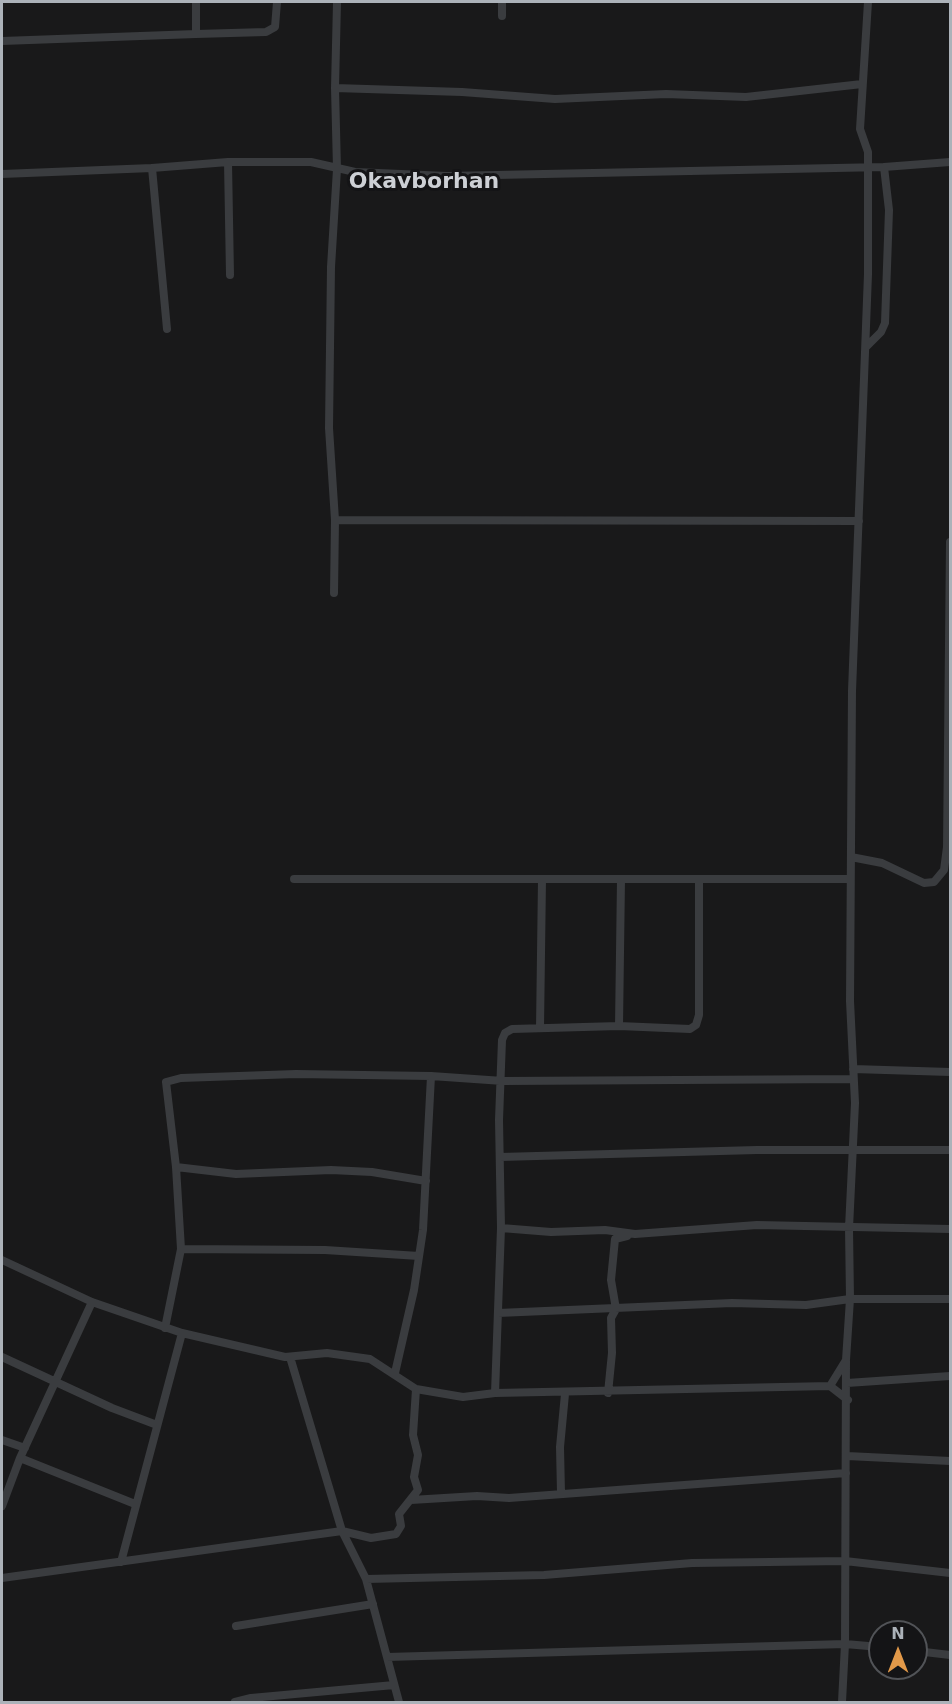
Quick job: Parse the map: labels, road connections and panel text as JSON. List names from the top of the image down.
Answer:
{
  "districts": ["Okavborhan"],
  "north": "top"
}
